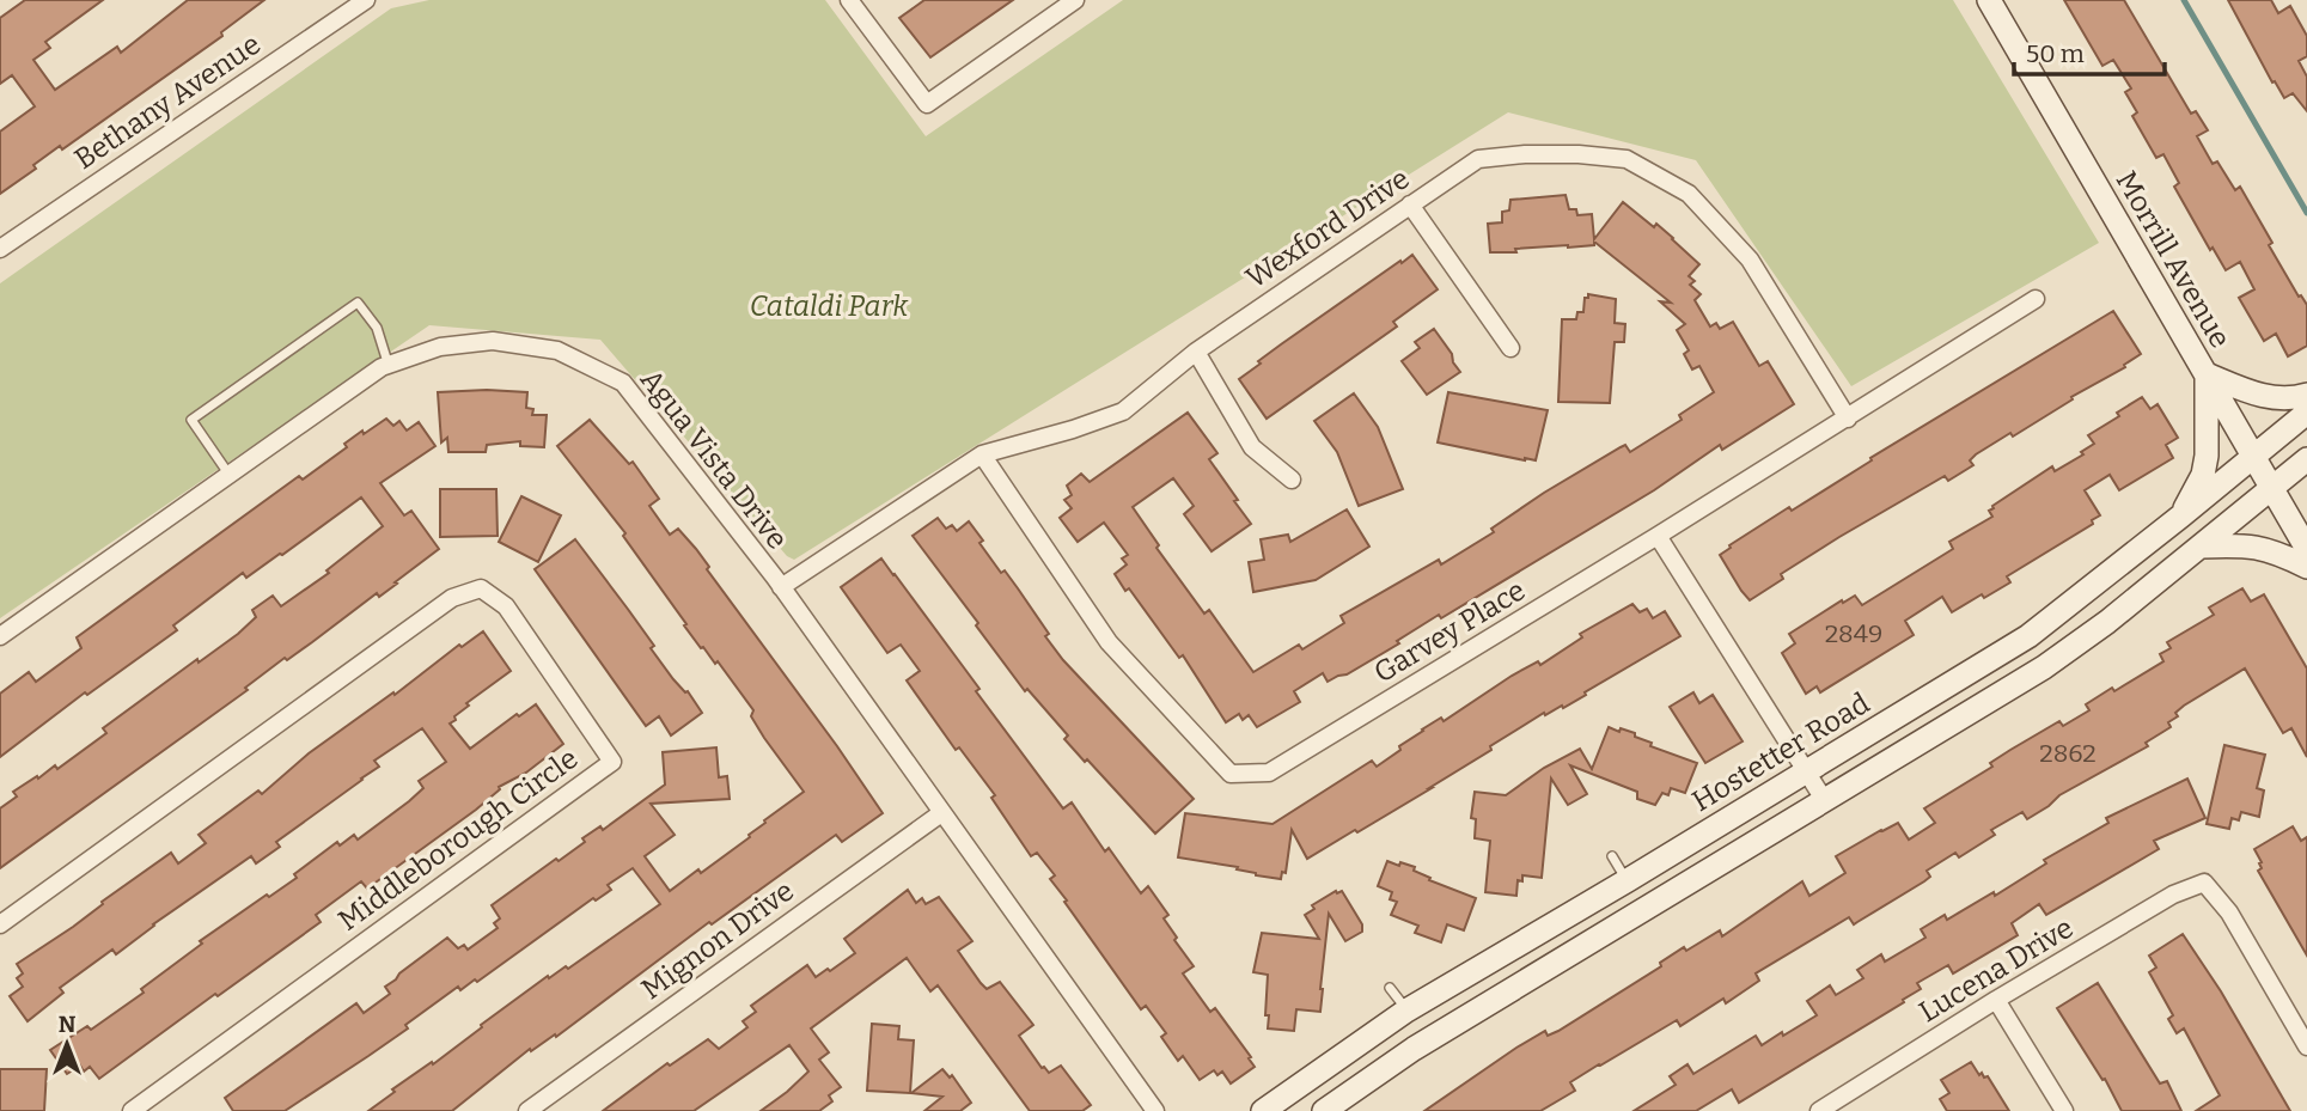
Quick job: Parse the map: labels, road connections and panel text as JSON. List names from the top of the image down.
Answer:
{
  "streets": {
    "main road": ["Morrill Avenue", "Hostetter Road"],
    "street": [
      "Bethany Avenue",
      "Wexford Drive",
      "Agua Vista Drive",
      "Garvey Place",
      "Middleborough Circle",
      "Mignon Drive",
      "Lucena Drive"
    ]
  },
  "crossings": [
    ["Wexford Drive", "Agua Vista Drive"],
    ["Wexford Drive", "Garvey Place"],
    ["Morrill Avenue", "Hostetter Road"],
    ["Agua Vista Drive", "Mignon Drive"]
  ],
  "parks": ["Cataldi Park"],
  "house_numbers": ["2849", "2862"],
  "scale_bar": "50 m",
  "north": "top"
}
